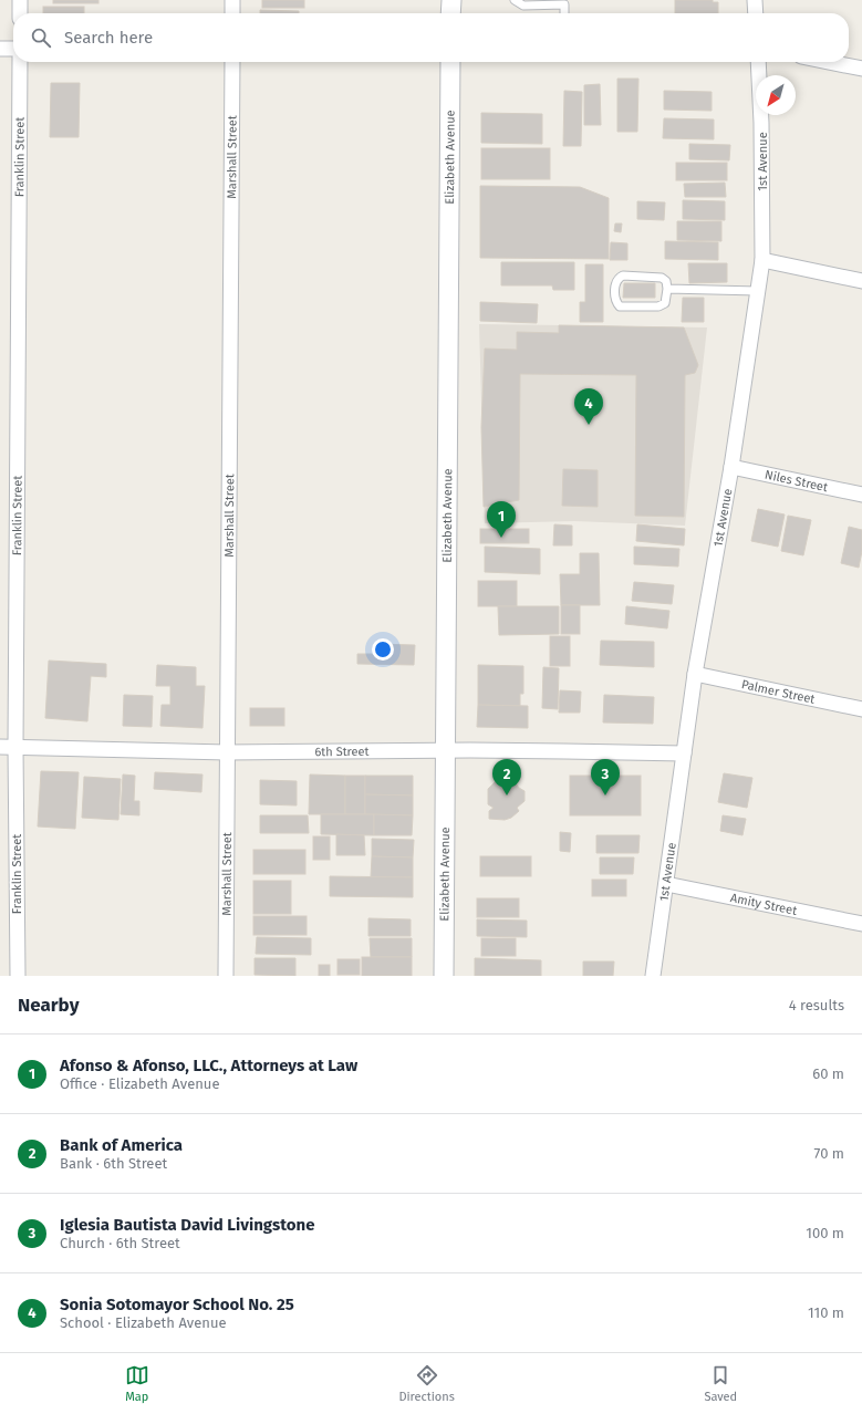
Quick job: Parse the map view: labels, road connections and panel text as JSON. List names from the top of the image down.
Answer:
{
  "streets": {
    "street": [
      "Franklin Street",
      "Marshall Street",
      "Elizabeth Avenue",
      "1st Avenue",
      "Niles Street",
      "Palmer Street",
      "6th Street",
      "Amity Street"
    ]
  },
  "crossings": [
    ["Franklin Street", "6th Street"],
    ["Marshall Street", "6th Street"],
    ["Elizabeth Avenue", "6th Street"],
    ["1st Avenue", "Niles Street"],
    ["1st Avenue", "Palmer Street"],
    ["1st Avenue", "6th Street"],
    ["1st Avenue", "Amity Street"]
  ],
  "north": "bottom left",
  "page": {
    "search": "Search here",
    "pins": [
      "4",
      "1",
      "2",
      "3"
    ],
    "heading": ["Nearby", "4 results"],
    "list": [
      {
        "mark": "1",
        "name": "Afonso & Afonso, LLC., Attorneys at Law",
        "note": "Office · Elizabeth Avenue",
        "value": "60 m"
      },
      {
        "mark": "2",
        "name": "Bank of America",
        "note": "Bank · 6th Street",
        "value": "70 m"
      },
      {
        "mark": "3",
        "name": "Iglesia Bautista David Livingstone",
        "note": "Church · 6th Street",
        "value": "100 m"
      },
      {
        "mark": "4",
        "name": "Sonia Sotomayor School No. 25",
        "note": "School · Elizabeth Avenue",
        "value": "110 m"
      }
    ],
    "nav": ["Map", "Directions", "Saved"]
  }
}
